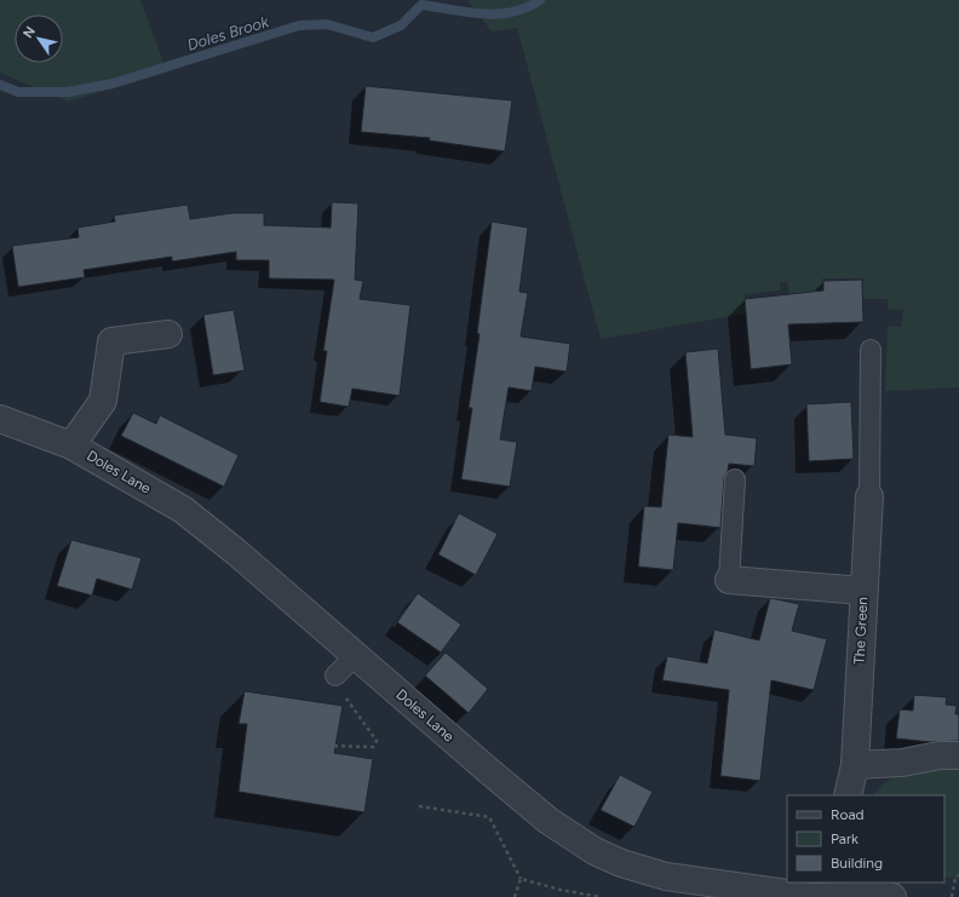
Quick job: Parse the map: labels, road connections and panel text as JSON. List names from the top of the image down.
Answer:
{
  "streets": {
    "street": ["Doles Lane", "The Green"]
  },
  "water": ["Doles Brook"],
  "legend": ["Road", "Park", "Building"],
  "north": "top left"
}
